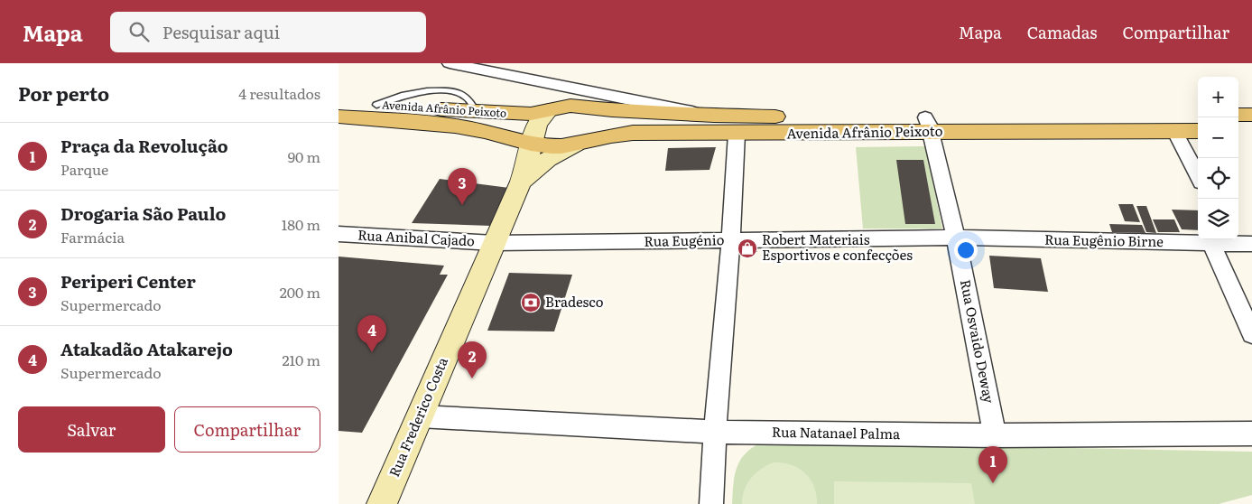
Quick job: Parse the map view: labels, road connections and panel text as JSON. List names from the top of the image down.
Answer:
{
  "streets": {
    "main road": ["Avenida Afrânio Peixoto", "Rua Frederico Costa"],
    "street": [
      "Rua Anibal Cajado",
      "Rua Eugénio",
      "Rua Eugênio Birne",
      "Rua Osvaido Deway",
      "Rua Natanael Palma"
    ]
  },
  "crossings": [
    ["Avenida Afrânio Peixoto", "Rua Osvaido Deway"],
    ["Avenida Afrânio Peixoto", "Rua Frederico Costa"],
    ["Rua Anibal Cajado", "Rua Eugénio"],
    ["Rua Anibal Cajado", "Rua Frederico Costa"],
    ["Rua Eugénio", "Rua Eugênio Birne"],
    ["Rua Eugénio", "Rua Osvaido Deway"],
    ["Rua Eugénio", "Rua Frederico Costa"],
    ["Rua Eugênio Birne", "Rua Osvaido Deway"],
    ["Rua Osvaido Deway", "Rua Natanael Palma"],
    ["Rua Frederico Costa", "Rua Natanael Palma"]
  ],
  "places": {
    "shop": ["Robert Materiais Esportivos e confecções"],
    "bank": ["Bradesco"]
  },
  "page": {
    "header": "Mapa",
    "search": "Pesquisar aqui",
    "nav": ["Mapa", "Camadas", "Compartilhar"],
    "heading": ["Por perto", "4 resultados"],
    "map_buttons": ["+", "−"],
    "list": [
      {
        "mark": "1",
        "name": "Praça da Revolução",
        "note": "Parque",
        "value": "90 m"
      },
      {
        "mark": "2",
        "name": "Drogaria São Paulo",
        "note": "Farmácia",
        "value": "180 m"
      },
      {
        "mark": "3",
        "name": "Periperi Center",
        "note": "Supermercado",
        "value": "200 m"
      },
      {
        "mark": "4",
        "name": "Atakadão Atakarejo",
        "note": "Supermercado",
        "value": "210 m"
      }
    ],
    "pins": [
      "3",
      "4",
      "2",
      "1"
    ],
    "buttons": ["Salvar", "Compartilhar"]
  }
}
